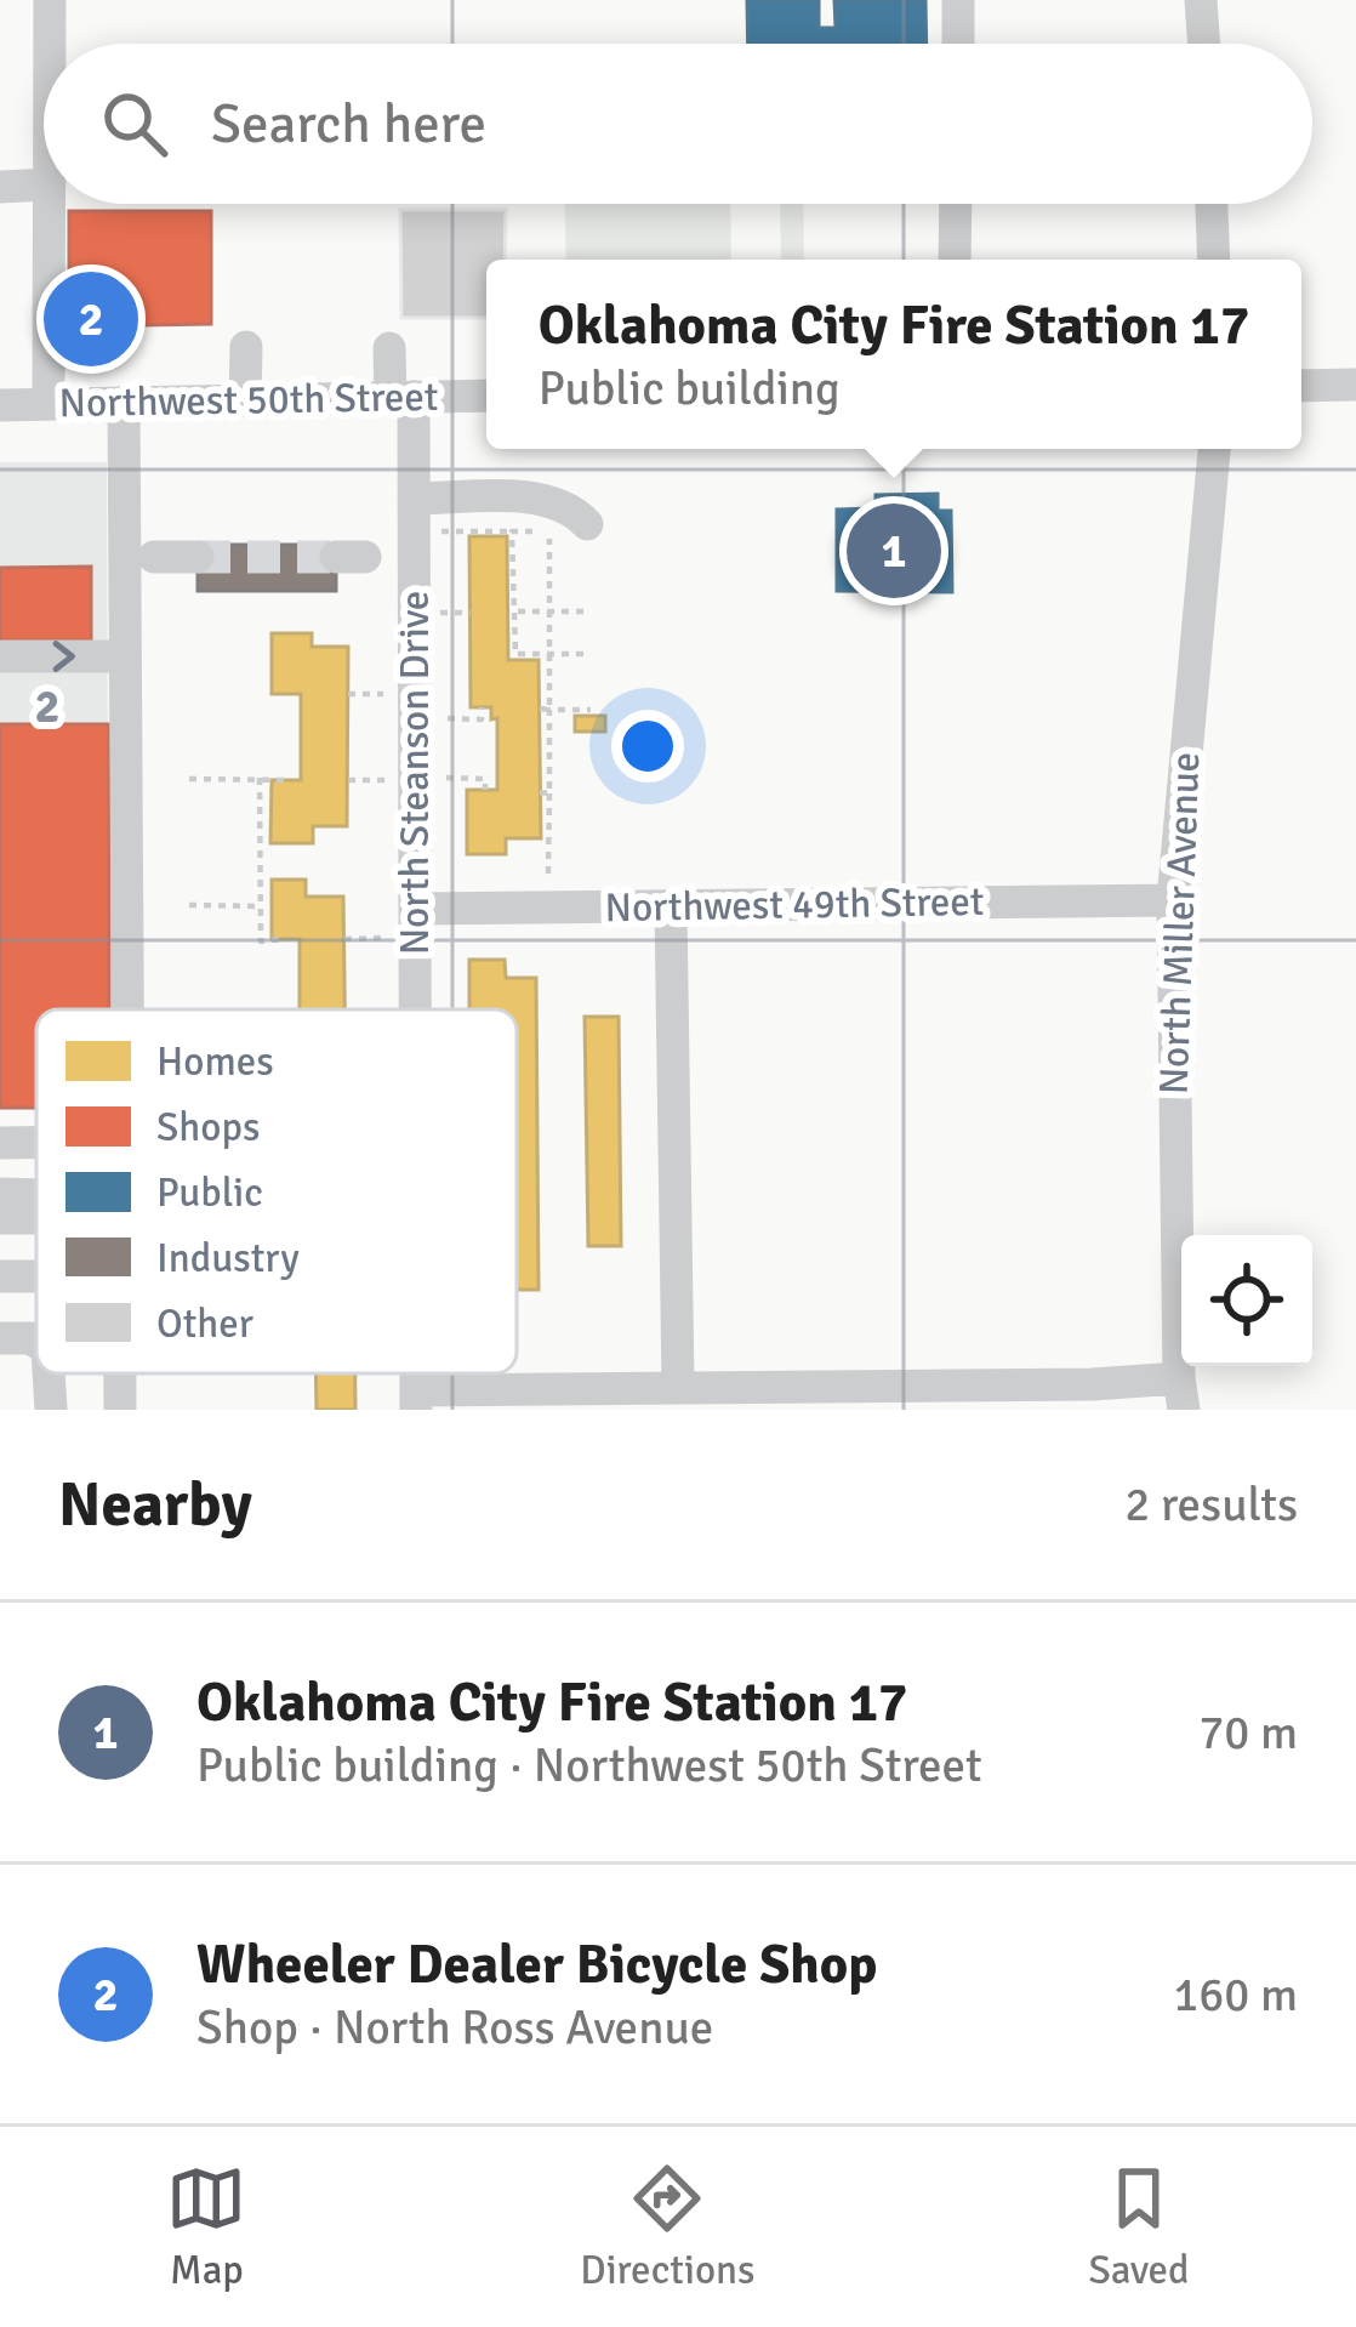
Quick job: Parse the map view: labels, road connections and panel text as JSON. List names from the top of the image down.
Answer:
{
  "streets": {
    "street": [
      "Northwest 50th Street",
      "North Steanson Drive",
      "Northwest 49th Street",
      "North Miller Avenue"
    ]
  },
  "crossings": [
    ["Northwest 50th Street", "North Steanson Drive"],
    ["North Steanson Drive", "Northwest 49th Street"],
    ["Northwest 49th Street", "North Miller Avenue"]
  ],
  "legend": [
    "Homes",
    "Shops",
    "Public",
    "Industry",
    "Other"
  ],
  "page": {
    "search": "Search here",
    "popup": ["Oklahoma City Fire Station 17", "Public building"],
    "pins": ["2", "1"],
    "heading": ["Nearby", "2 results"],
    "list": [
      {
        "mark": "1",
        "name": "Oklahoma City Fire Station 17",
        "note": "Public building · Northwest 50th Street",
        "value": "70 m"
      },
      {
        "mark": "2",
        "name": "Wheeler Dealer Bicycle Shop",
        "note": "Shop · North Ross Avenue",
        "value": "160 m"
      }
    ],
    "nav": ["Map", "Directions", "Saved"]
  },
  "grid": {
    "rows": ["2"]
  }
}
